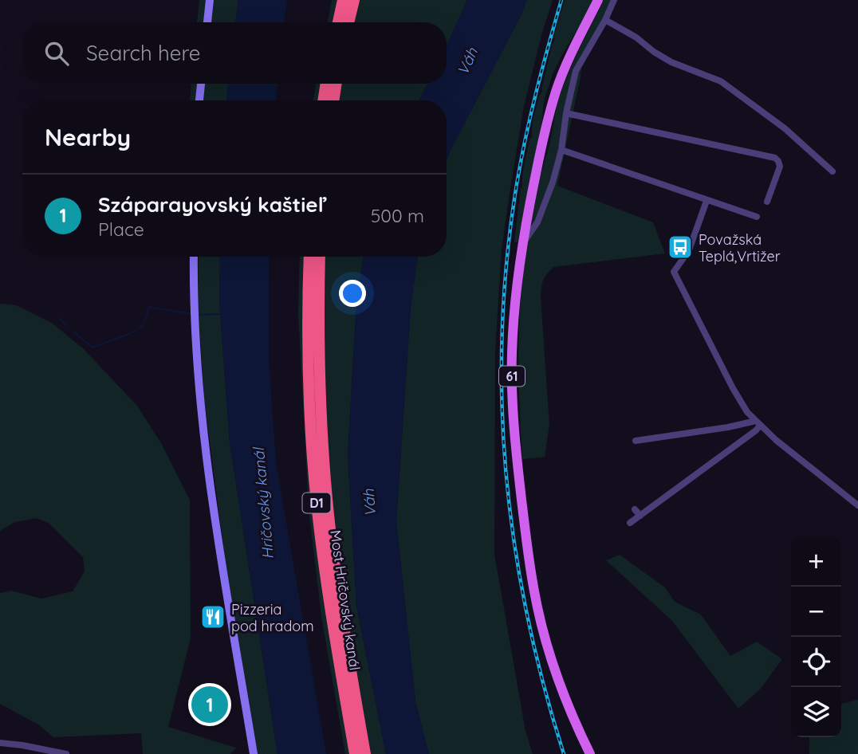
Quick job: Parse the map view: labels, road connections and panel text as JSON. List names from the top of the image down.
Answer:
{
  "streets": {
    "highway": ["D1", "Most Hričovský kanál"],
    "main road": ["61"]
  },
  "water": ["Váh", "Hričovský kanál"],
  "places": {
    "bus stop": ["Považská Teplá,Vrtižer"],
    "restaurant": ["Pizzeria pod hradom"]
  },
  "page": {
    "search": "Search here",
    "heading": "Nearby",
    "list": [
      {
        "mark": "1",
        "name": "Száparayovský kaštieľ",
        "note": "Place",
        "value": "500 m"
      }
    ],
    "map_buttons": ["+", "−"],
    "pins": "1"
  }
}
